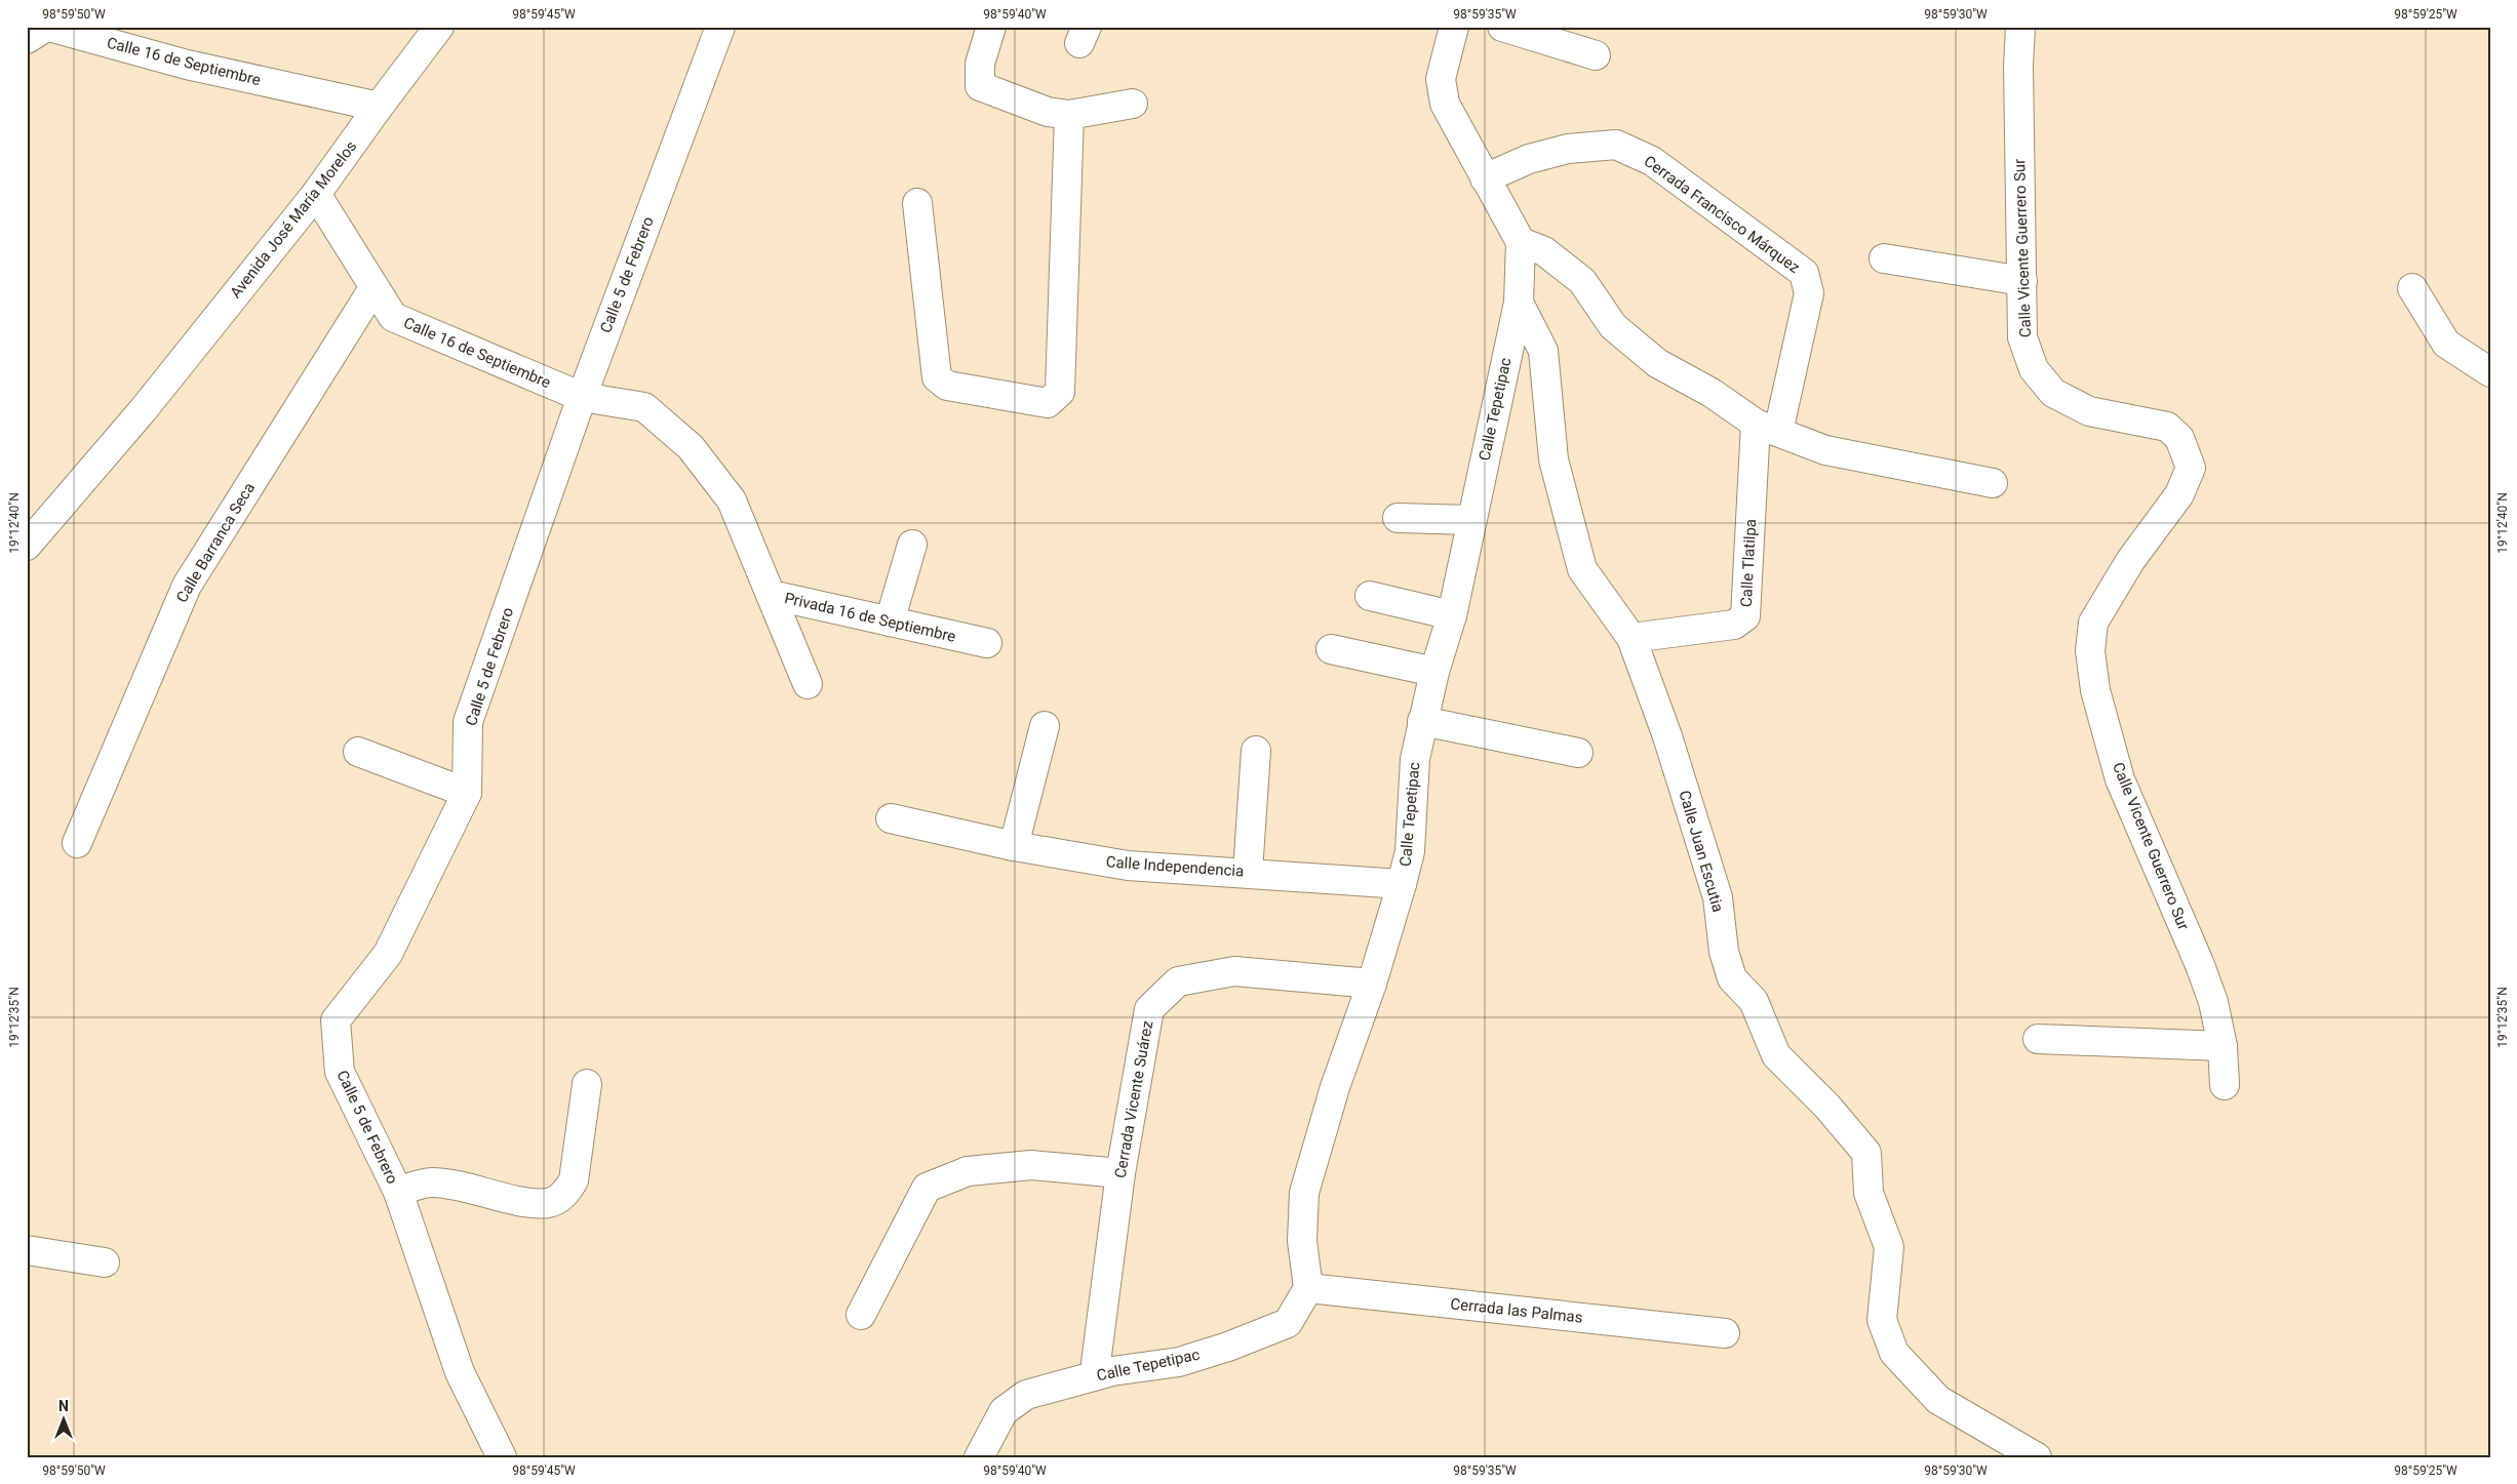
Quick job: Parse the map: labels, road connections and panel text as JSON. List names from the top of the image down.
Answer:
{
  "streets": {
    "street": [
      "Calle 16 de Septiembre",
      "Cerrada Francisco Márquez",
      "Avenida José María Morelos",
      "Calle Vicente Guerrero Sur",
      "Calle 5 de Febrero",
      "Calle Tepetipac",
      "Calle Barranca Seca",
      "Calle Tlatilpa",
      "Privada 16 de Septiembre",
      "Calle Juan Escutia",
      "Calle Independencia",
      "Cerrada Vicente Suárez",
      "Cerrada las Palmas"
    ]
  },
  "crossings": [
    ["Calle 16 de Septiembre", "Avenida José María Morelos"],
    ["Calle 16 de Septiembre", "Calle 5 de Febrero"],
    ["Calle 16 de Septiembre", "Calle Barranca Seca"],
    ["Calle 16 de Septiembre", "Privada 16 de Septiembre"],
    ["Cerrada Francisco Márquez", "Calle Tlatilpa"],
    ["Calle 5 de Febrero", "Privada 16 de Septiembre"],
    ["Calle Tepetipac", "Calle Juan Escutia"],
    ["Calle Tepetipac", "Calle Independencia"],
    ["Calle Tepetipac", "Cerrada Vicente Suárez"],
    ["Calle Tepetipac", "Cerrada las Palmas"],
    ["Calle Tlatilpa", "Calle Juan Escutia"]
  ],
  "north": "top",
  "coordinates": [
    "98°59'50\"W",
    "98°59'45\"W",
    "98°59'40\"W",
    "98°59'35\"W",
    "98°59'30\"W",
    "98°59'25\"W",
    "19°12'40\"N",
    "19°12'35\"N"
  ]
}
